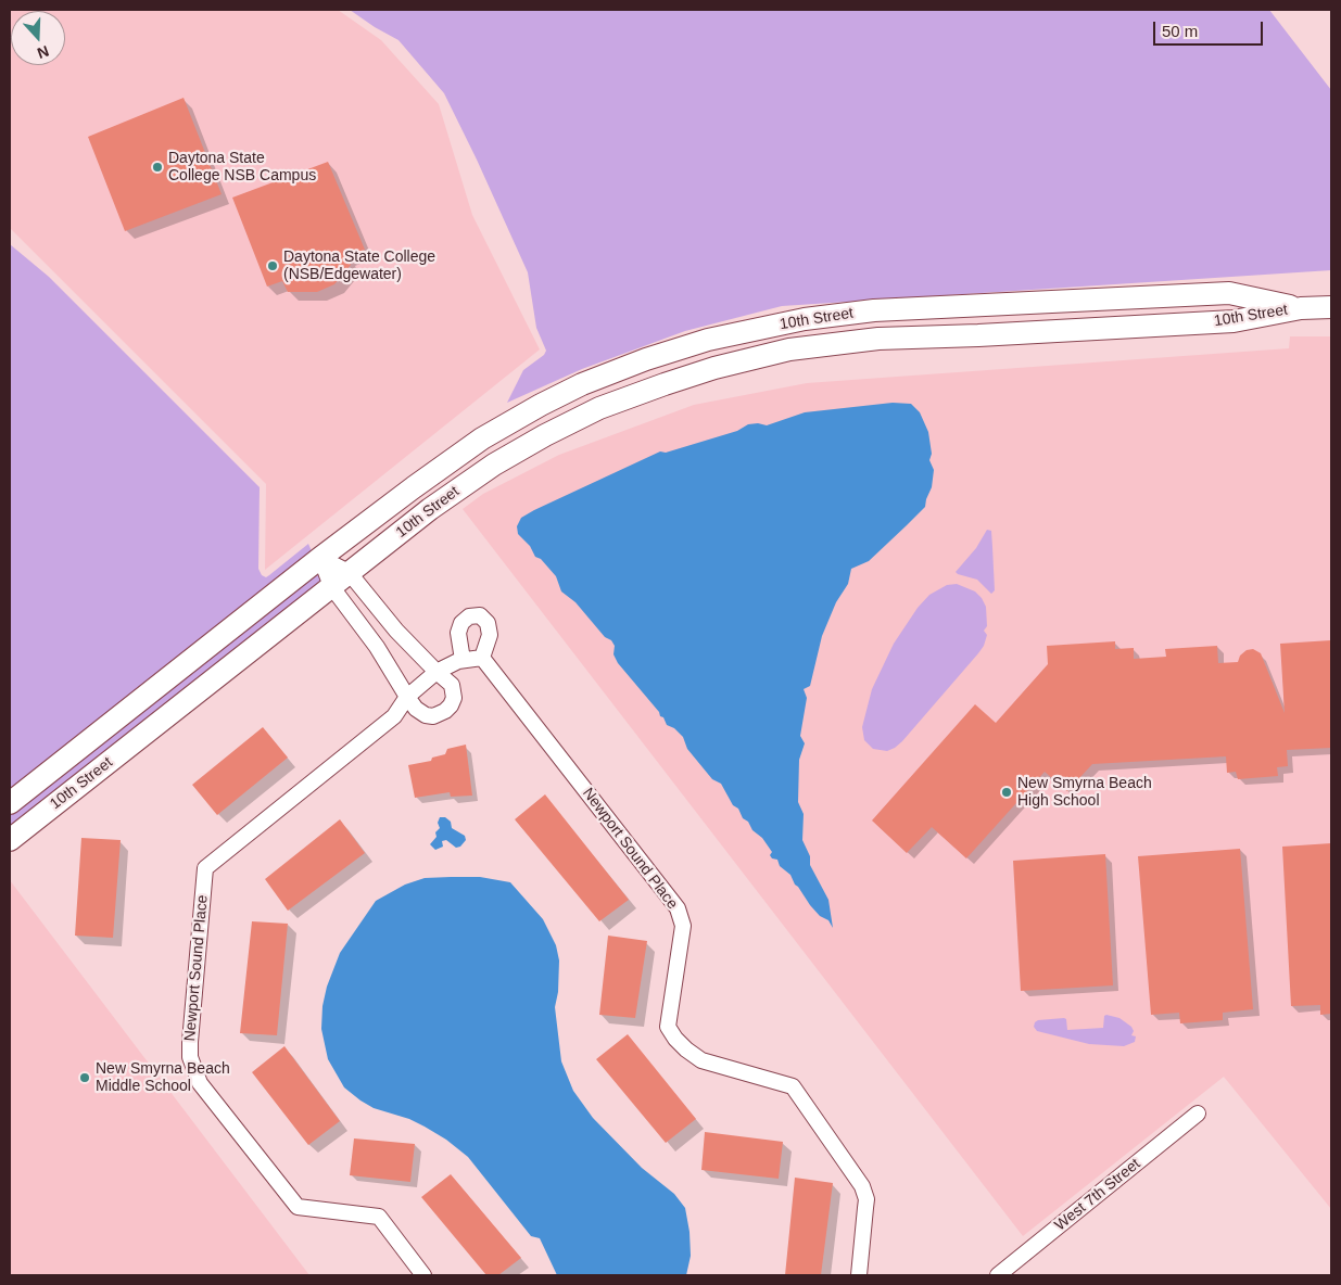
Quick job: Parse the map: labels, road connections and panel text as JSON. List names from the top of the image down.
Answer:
{
  "streets": {
    "street": ["10th Street", "Newport Sound Place", "West 7th Street"]
  },
  "places": [
    "Daytona State College NSB Campus",
    "Daytona State College (NSB/Edgewater)",
    "New Smyrna Beach High School",
    "New Smyrna Beach Middle School"
  ],
  "scale_bar": "50 m",
  "north": "bottom"
}
